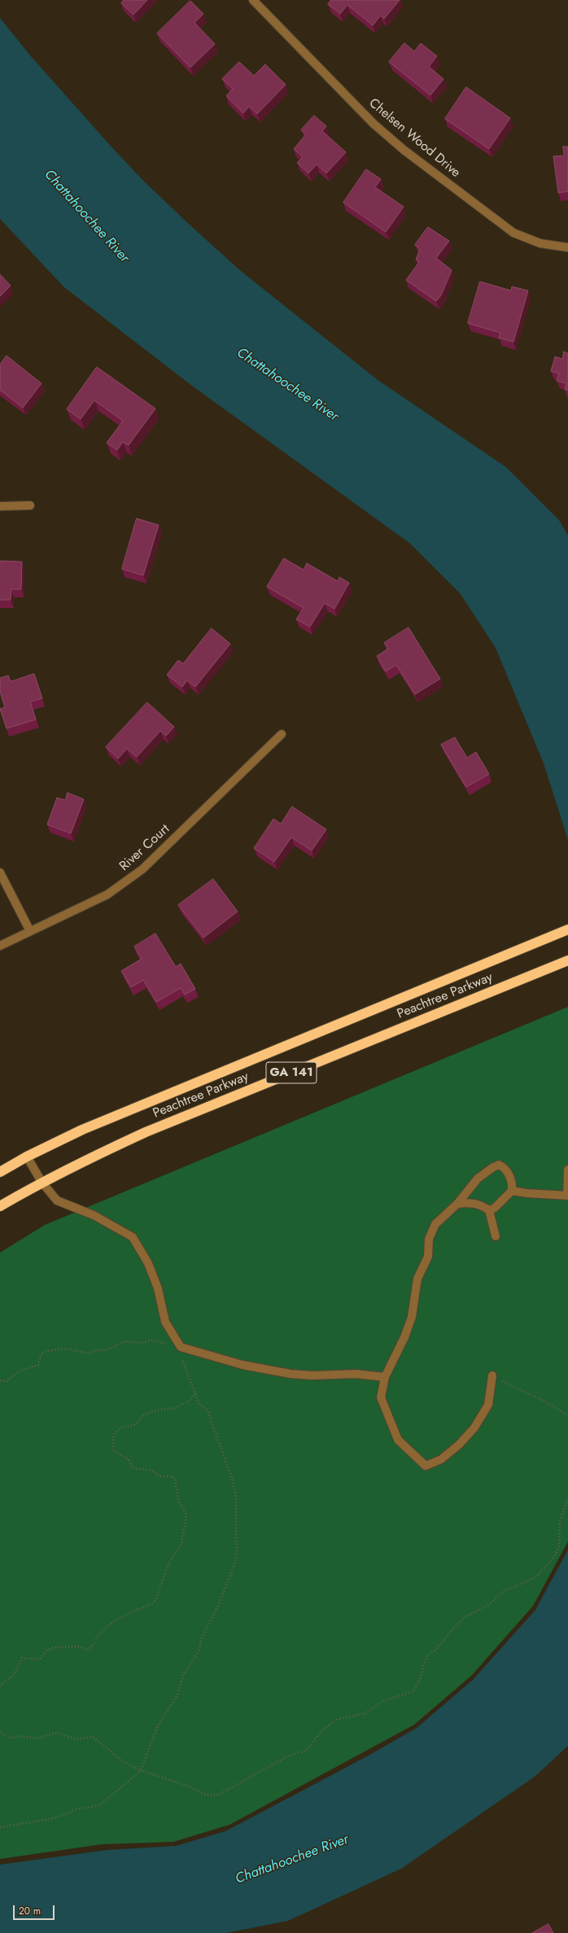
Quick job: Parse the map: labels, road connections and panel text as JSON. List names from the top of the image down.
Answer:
{
  "streets": {
    "highway": ["Peachtree Parkway", "GA 141"],
    "street": ["Chelsen Wood Drive", "River Court"]
  },
  "water": ["Chattahoochee River"],
  "scale_bar": "20 m"
}
